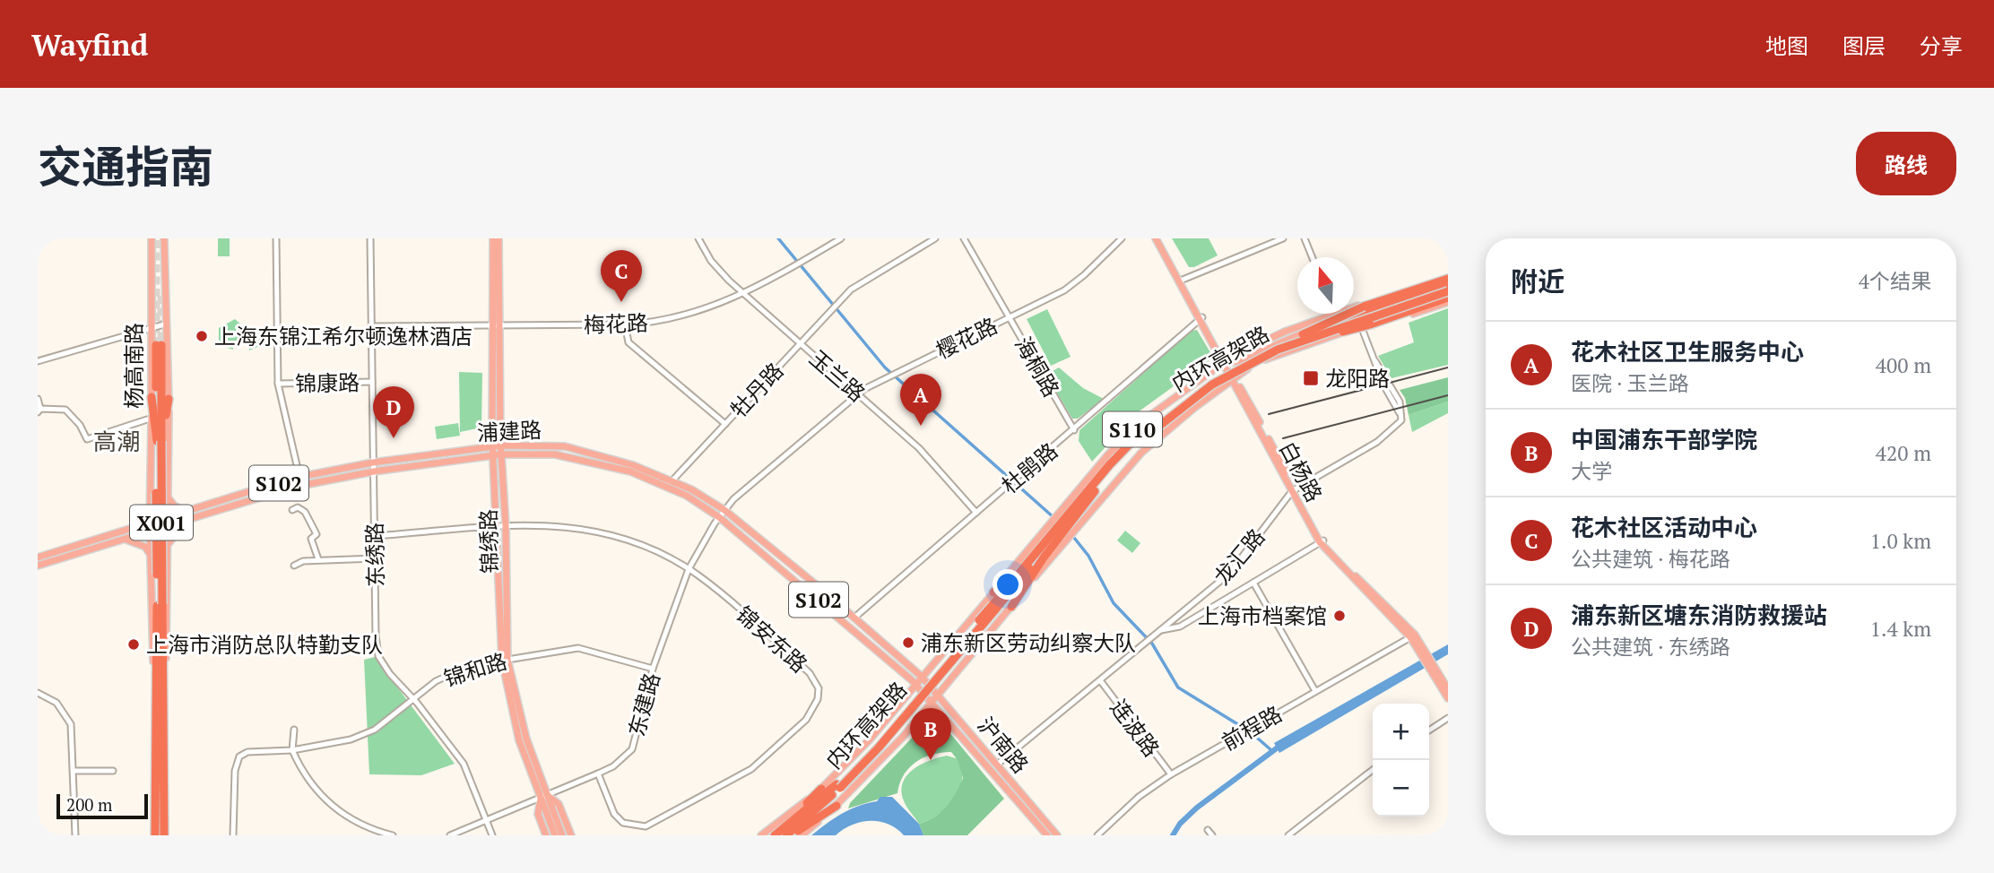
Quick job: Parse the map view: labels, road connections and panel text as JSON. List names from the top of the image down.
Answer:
{
  "streets": {
    "highway": ["内环高架路", "杨高南路", "X001"],
    "main road": [
      "S110",
      "浦建路",
      "白杨路",
      "S102",
      "锦绣路",
      "沪南路"
    ],
    "street": [
      "梅花路",
      "樱花路",
      "海桐路",
      "玉兰路",
      "锦康路",
      "牡丹路",
      "杜鹃路",
      "东绣路",
      "龙汇路",
      "锦安东路",
      "锦和路",
      "东建路",
      "连波路",
      "前程路"
    ]
  },
  "crossings": [
    ["梅花路", "玉兰路"],
    ["梅花路", "锦绣路"],
    ["梅花路", "东绣路"],
    ["樱花路", "海桐路"],
    ["樱花路", "玉兰路"],
    ["樱花路", "浦建路"],
    ["樱花路", "东建路"],
    ["内环高架路", "S110"],
    ["杨高南路", "浦建路"],
    ["海桐路", "杜鹃路"],
    ["玉兰路", "牡丹路"],
    ["玉兰路", "杜鹃路"],
    ["锦康路", "东绣路"],
    ["牡丹路", "浦建路"],
    ["S110", "白杨路"],
    ["S110", "龙汇路"],
    ["浦建路", "杜鹃路"],
    ["浦建路", "锦绣路"],
    ["浦建路", "东绣路"],
    ["浦建路", "东建路"],
    ["浦建路", "沪南路"],
    ["杜鹃路", "白杨路"],
    ["白杨路", "龙汇路"],
    ["白杨路", "前程路"],
    ["锦绣路", "锦安东路"],
    ["锦绣路", "锦和路"],
    ["锦绣路", "东建路"],
    ["东绣路", "锦安东路"],
    ["东绣路", "锦和路"],
    ["东绣路", "东建路"],
    ["龙汇路", "连波路"],
    ["龙汇路", "沪南路"],
    ["锦安东路", "东建路"],
    ["锦和路", "东建路"],
    ["连波路", "前程路"]
  ],
  "districts": ["高潮"],
  "places": {
    "other": [
      "上海东锦江希尔顿逸林酒店",
      "上海市档案馆",
      "浦东新区劳动纠察大队",
      "上海市消防总队特勤支队"
    ],
    "transit": ["龙阳路"]
  },
  "scale_bar": "200 m",
  "north": "top",
  "page": {
    "header": "Wayfind",
    "nav": ["地图", "图层", "分享"],
    "title": "交通指南",
    "buttons": "路线",
    "heading": ["附近", "4个结果"],
    "pins": [
      "C",
      "A",
      "D",
      "B"
    ],
    "list": [
      {
        "mark": "A",
        "name": "花木社区卫生服务中心",
        "note": "医院 · 玉兰路",
        "value": "400 m"
      },
      {
        "mark": "B",
        "name": "中国浦东干部学院",
        "note": "大学",
        "value": "420 m"
      },
      {
        "mark": "C",
        "name": "花木社区活动中心",
        "note": "公共建筑 · 梅花路",
        "value": "1.0 km"
      },
      {
        "mark": "D",
        "name": "浦东新区塘东消防救援站",
        "note": "公共建筑 · 东绣路",
        "value": "1.4 km"
      }
    ],
    "map_buttons": ["+", "−"],
    "scale": "200 m"
  }
}
